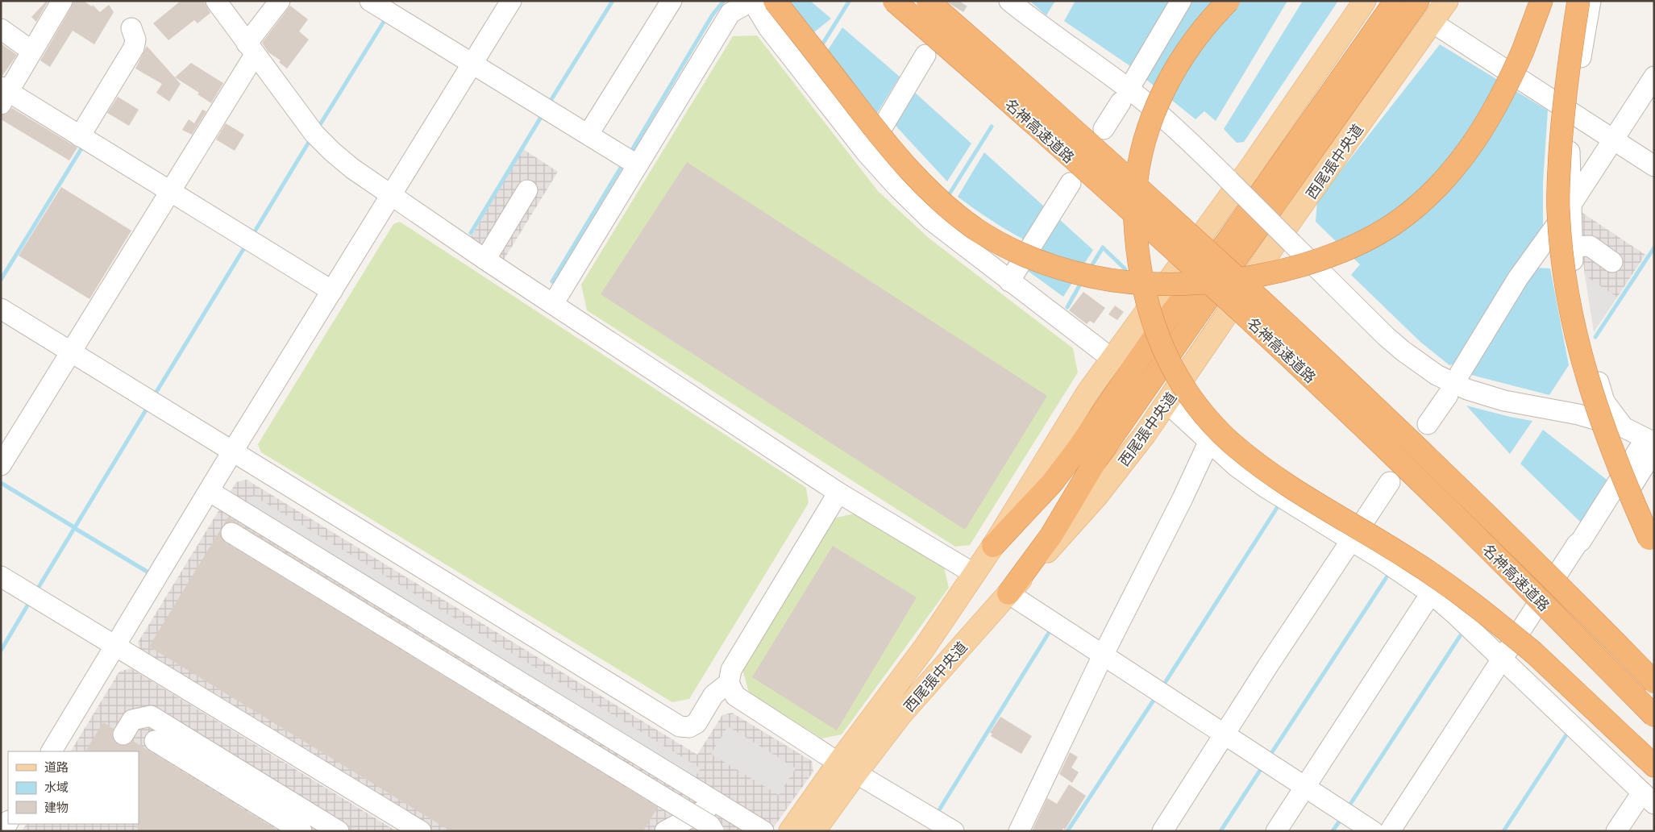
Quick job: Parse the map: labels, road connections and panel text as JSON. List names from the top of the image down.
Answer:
{
  "streets": {
    "highway": ["名神高速道路"],
    "main road": ["西尾張中央道"]
  },
  "legend": ["道路", "水域", "建物"]
}
